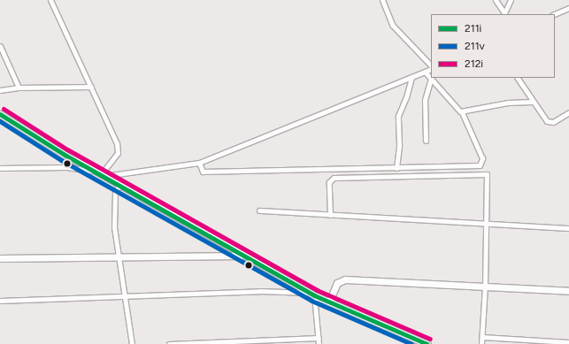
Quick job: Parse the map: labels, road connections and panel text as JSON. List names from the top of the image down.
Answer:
{
  "lines": ["transit line 212i", "transit line 211i", "transit line 211v"],
  "legend": ["211i", "211v", "212i"]
}
